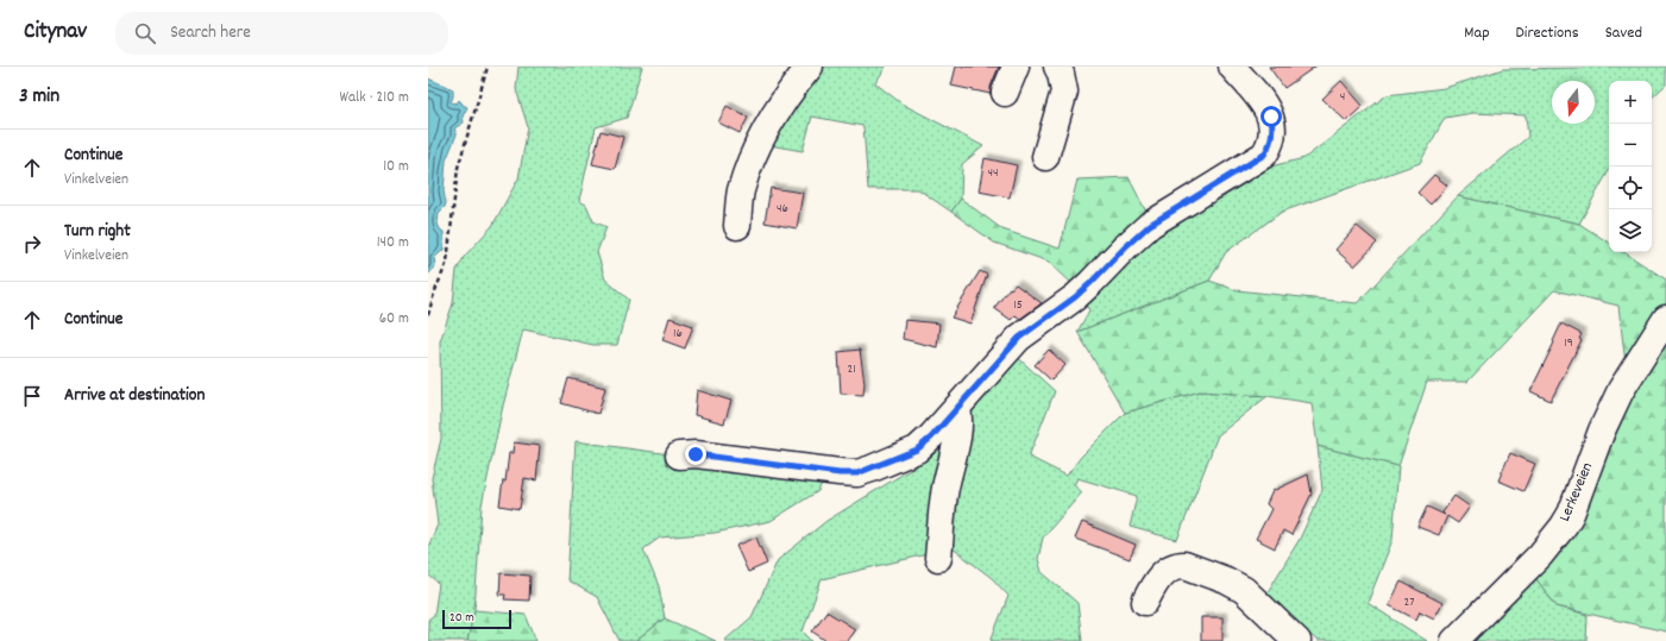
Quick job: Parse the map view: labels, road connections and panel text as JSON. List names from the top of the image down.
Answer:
{
  "streets": {
    "street": ["Lerkeveien"]
  },
  "house_numbers": [
    "4",
    "44",
    "46",
    "15",
    "16",
    "19",
    "21",
    "27"
  ],
  "scale_bar": "20 m",
  "north": "bottom",
  "page": {
    "header": "Citynav",
    "search": "Search here",
    "nav": ["Map", "Directions", "Saved"],
    "heading": ["3 min", "Walk · 210 m"],
    "map_buttons": ["+", "−"],
    "list": [
      ["Continue", "Vinkelveien", "10 m"],
      ["Turn right", "Vinkelveien", "140 m"],
      ["Continue", "60 m"],
      "Arrive at destination"
    ],
    "scale": "20 m"
  }
}
